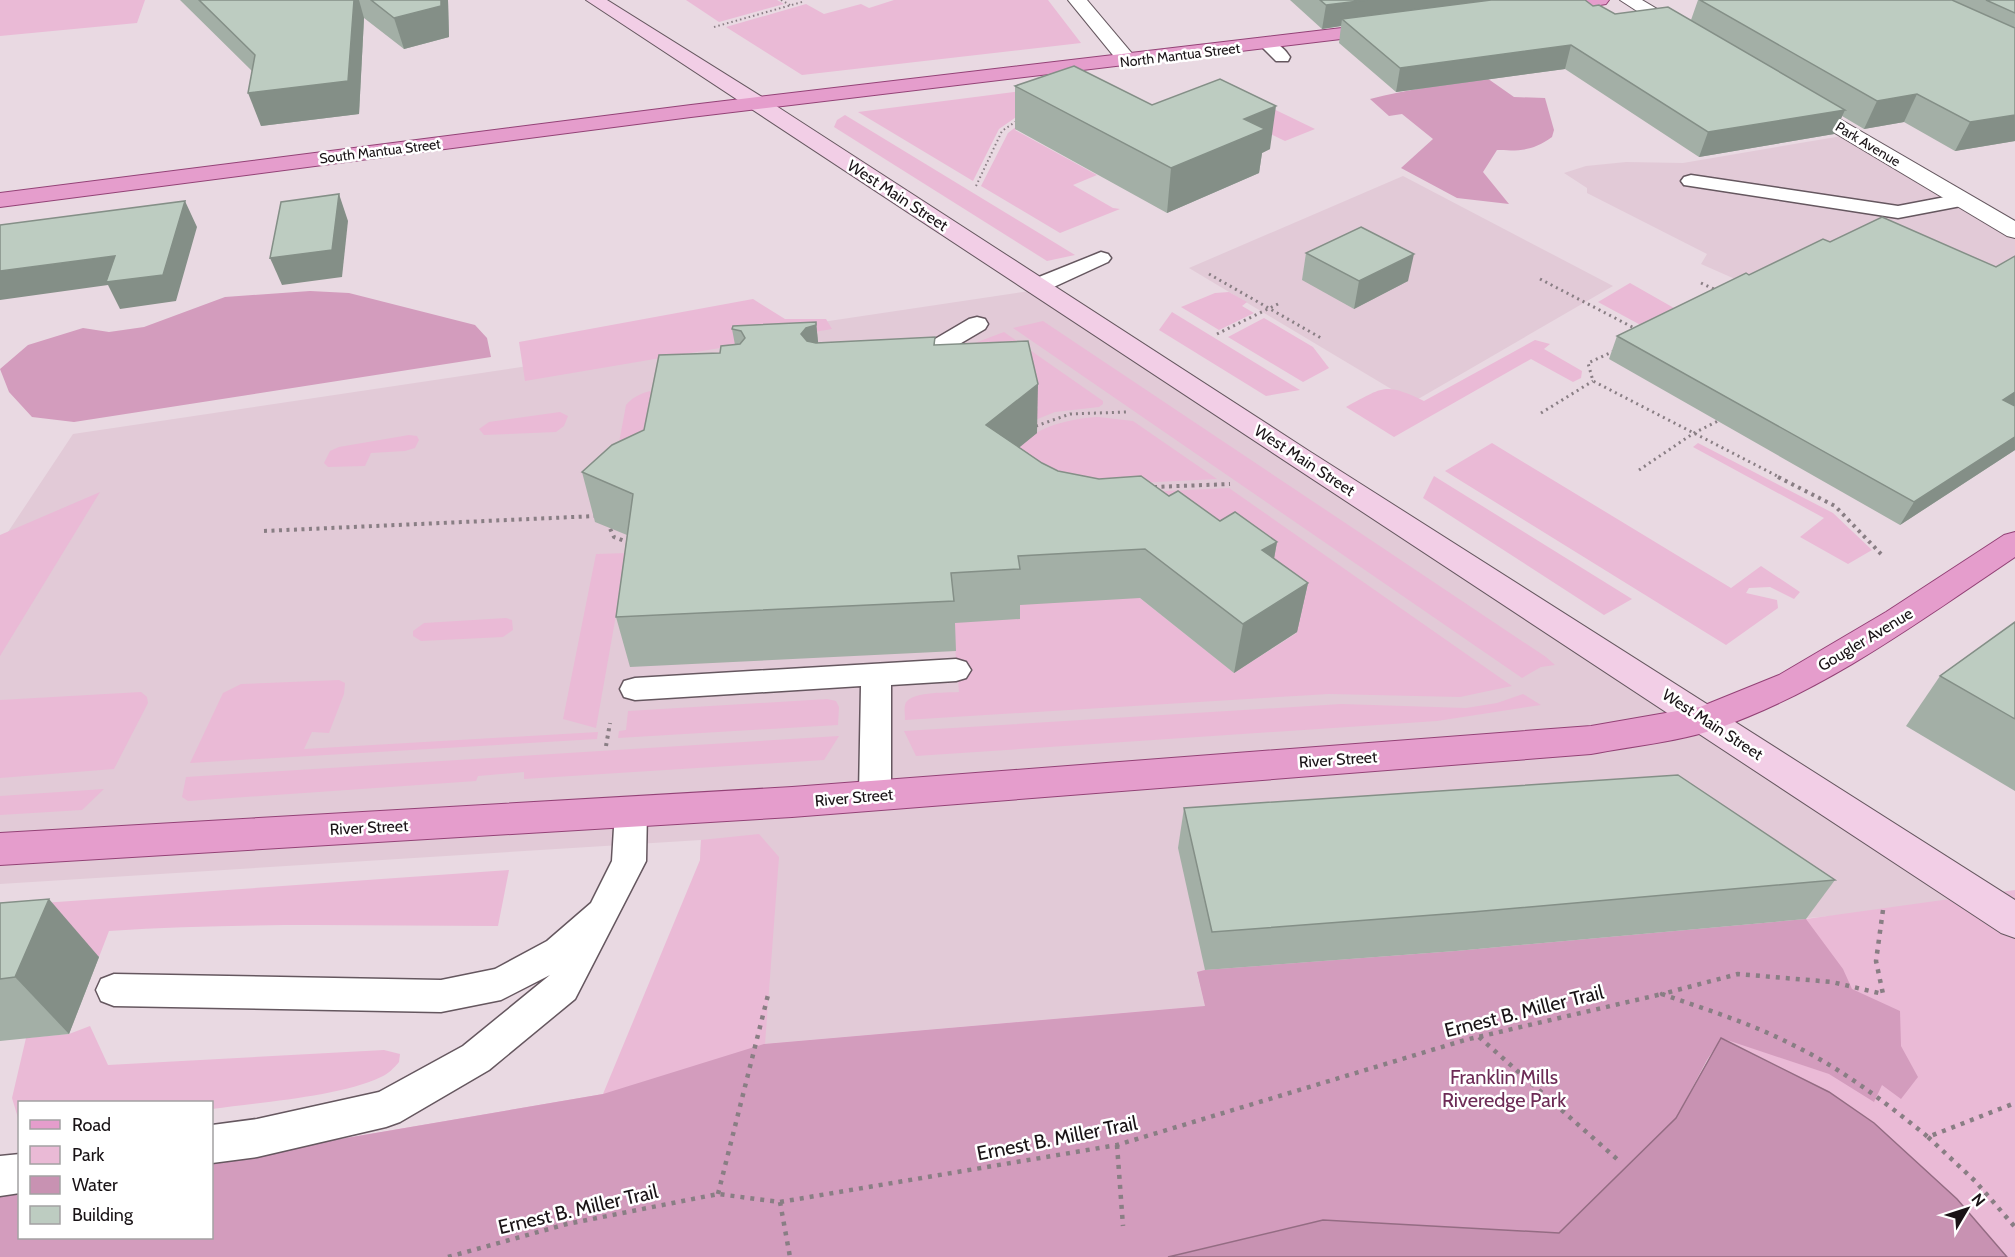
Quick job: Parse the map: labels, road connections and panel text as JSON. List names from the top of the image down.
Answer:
{
  "streets": {
    "main road": [
      "North Mantua Street",
      "South Mantua Street",
      "West Main Street",
      "Gougler Avenue",
      "River Street"
    ],
    "street": ["Park Avenue"],
    "path": ["Ernest B. Miller Trail"]
  },
  "crossings": [
    ["North Mantua Street", "South Mantua Street"],
    ["North Mantua Street", "West Main Street"],
    ["South Mantua Street", "West Main Street"],
    ["West Main Street", "Gougler Avenue"],
    ["West Main Street", "River Street"],
    ["Gougler Avenue", "River Street"]
  ],
  "parks": ["Franklin Mills Riveredge Park"],
  "legend": [
    "Road",
    "Park",
    "Water",
    "Building"
  ],
  "north": "top right"
}
